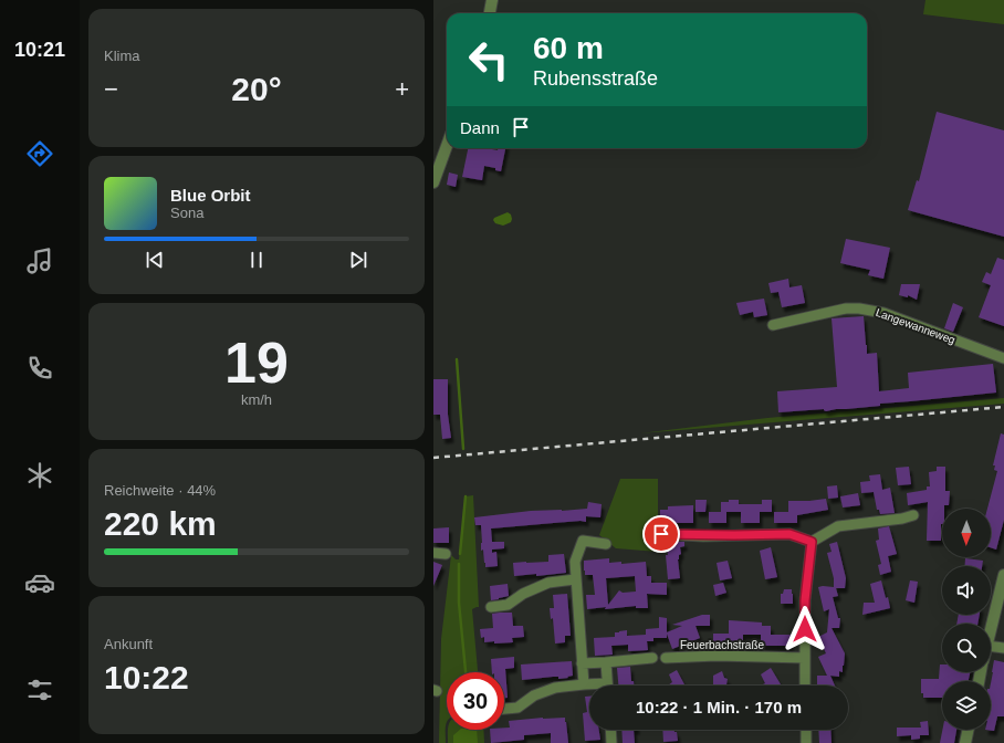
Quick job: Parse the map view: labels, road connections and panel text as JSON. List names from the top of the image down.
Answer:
{
  "streets": {
    "street": ["Langewanneweg", "Feuerbachstraße"]
  },
  "north": "bottom",
  "page": {
    "tabs": "10:21",
    "tile": [
      "Klima",
      ["19", "km/h"],
      ["Reichweite · 44%", "220 km"],
      ["Ankunft", "10:22"]
    ],
    "turn": ["60 m", "Rubensstraße"],
    "heat": ["−", "20°", "+"],
    "then": "Dann",
    "song": ["Blue Orbit", "Sona"],
    "limit": "30",
    "trip": "10:22 · 1 Min. · 170 m"
  }
}
